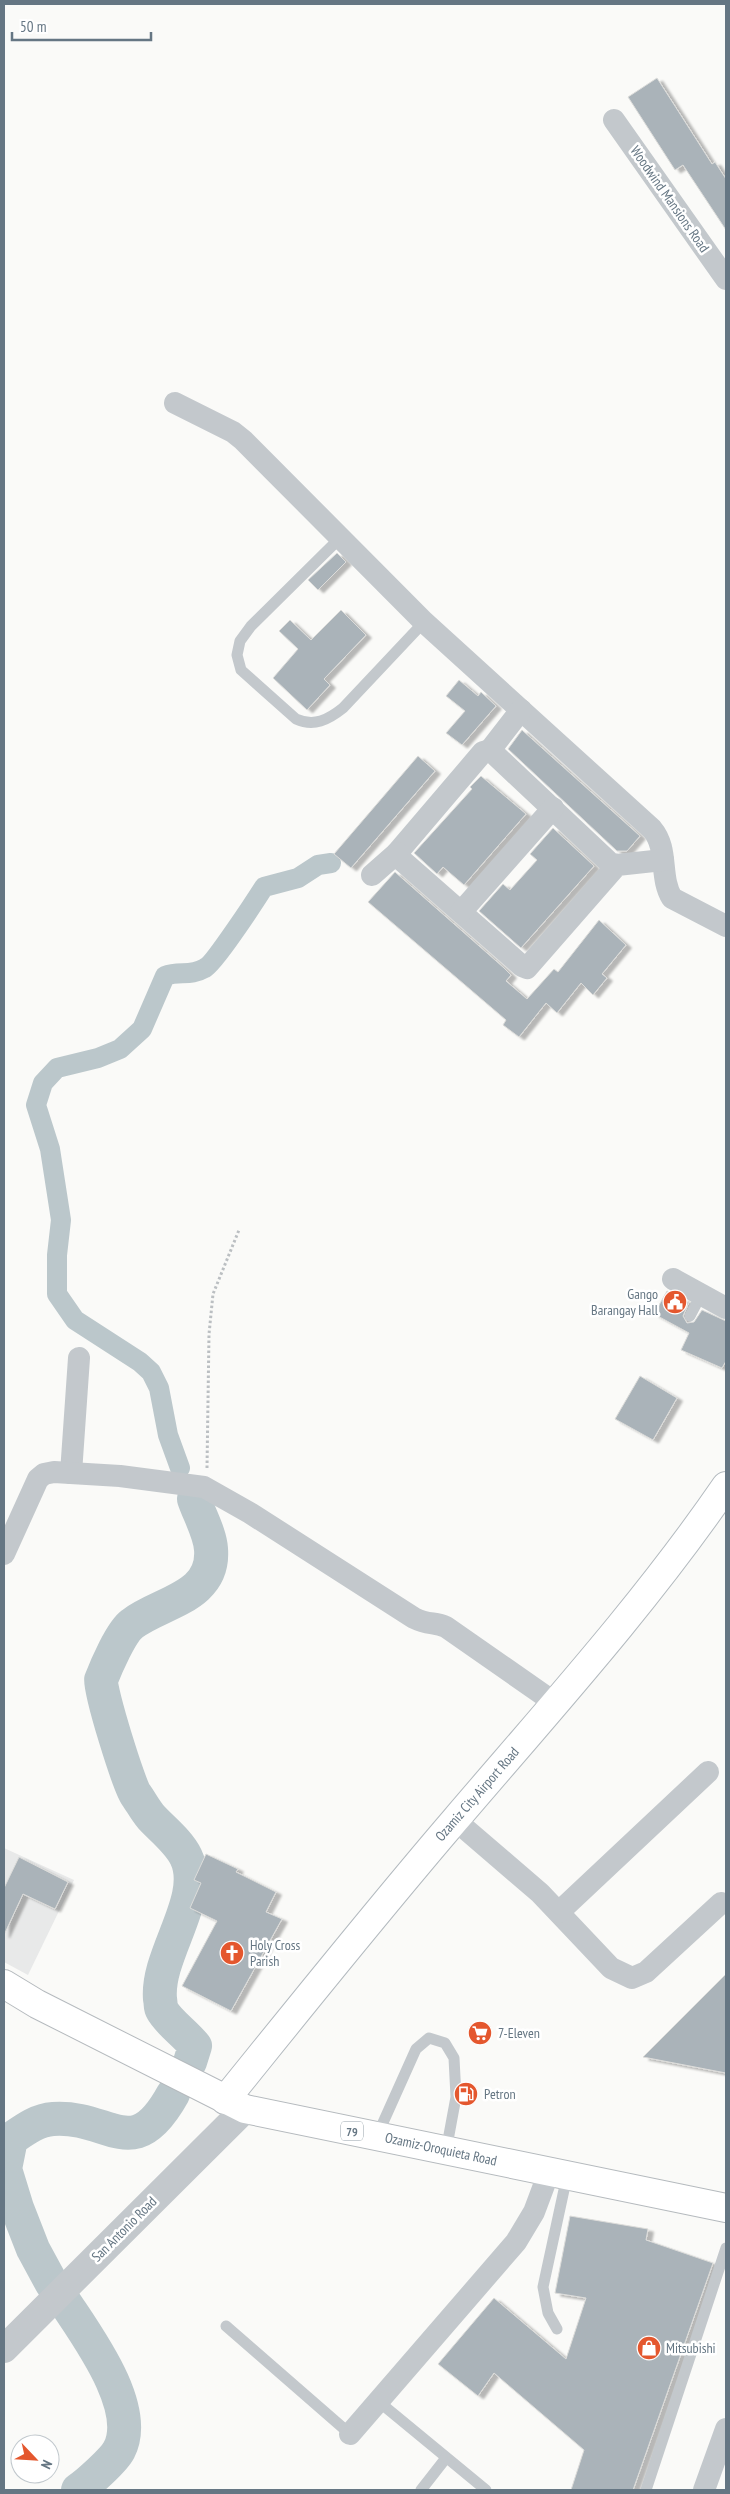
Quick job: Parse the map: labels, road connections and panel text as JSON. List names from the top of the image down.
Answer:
{
  "streets": {
    "main road": ["Ozamiz City Airport Road", "79", "Ozamiz-Oroquieta Road"],
    "street": ["Woodwind Mansions Road", "San Antonio Road"]
  },
  "crossings": [
    ["Ozamiz City Airport Road", "Ozamiz-Oroquieta Road"],
    ["Ozamiz City Airport Road", "San Antonio Road"],
    ["Ozamiz-Oroquieta Road", "San Antonio Road"]
  ],
  "places": {
    "public building": ["Gango Barangay Hall"],
    "church": ["Holy Cross Parish"],
    "supermarket": ["7-Eleven"],
    "fuel station": ["Petron"],
    "shop": ["Mitsubishi"]
  },
  "scale_bar": "50 m",
  "north": "bottom right"
}
